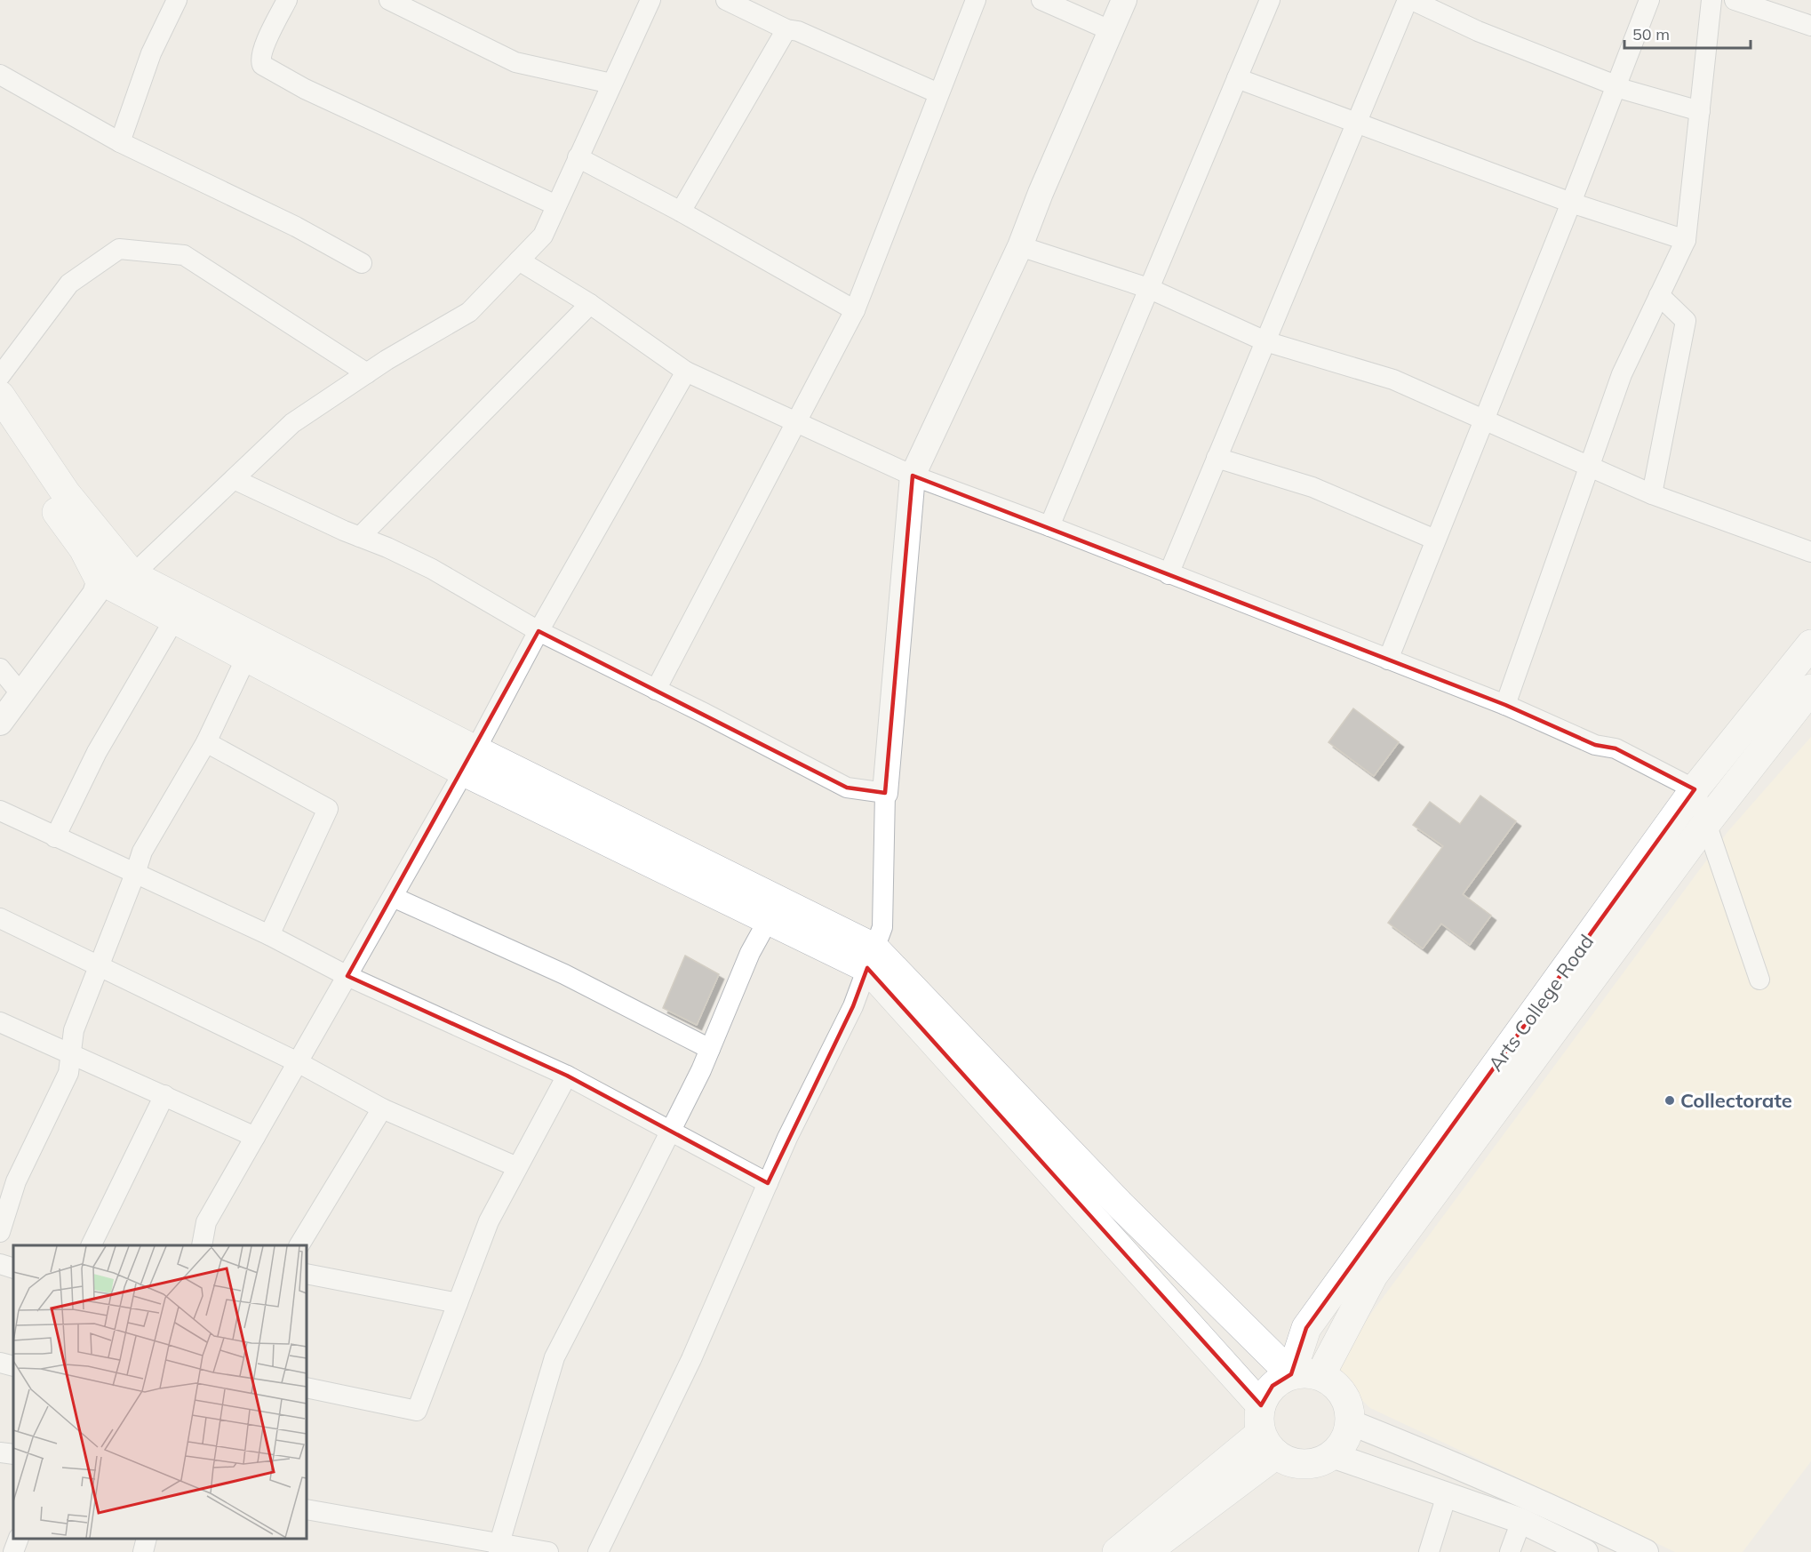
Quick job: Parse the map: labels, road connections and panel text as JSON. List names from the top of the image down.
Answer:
{
  "streets": {
    "main road": ["Arts College Road"]
  },
  "places": ["Collectorate"],
  "scale_bar": "50 m"
}
